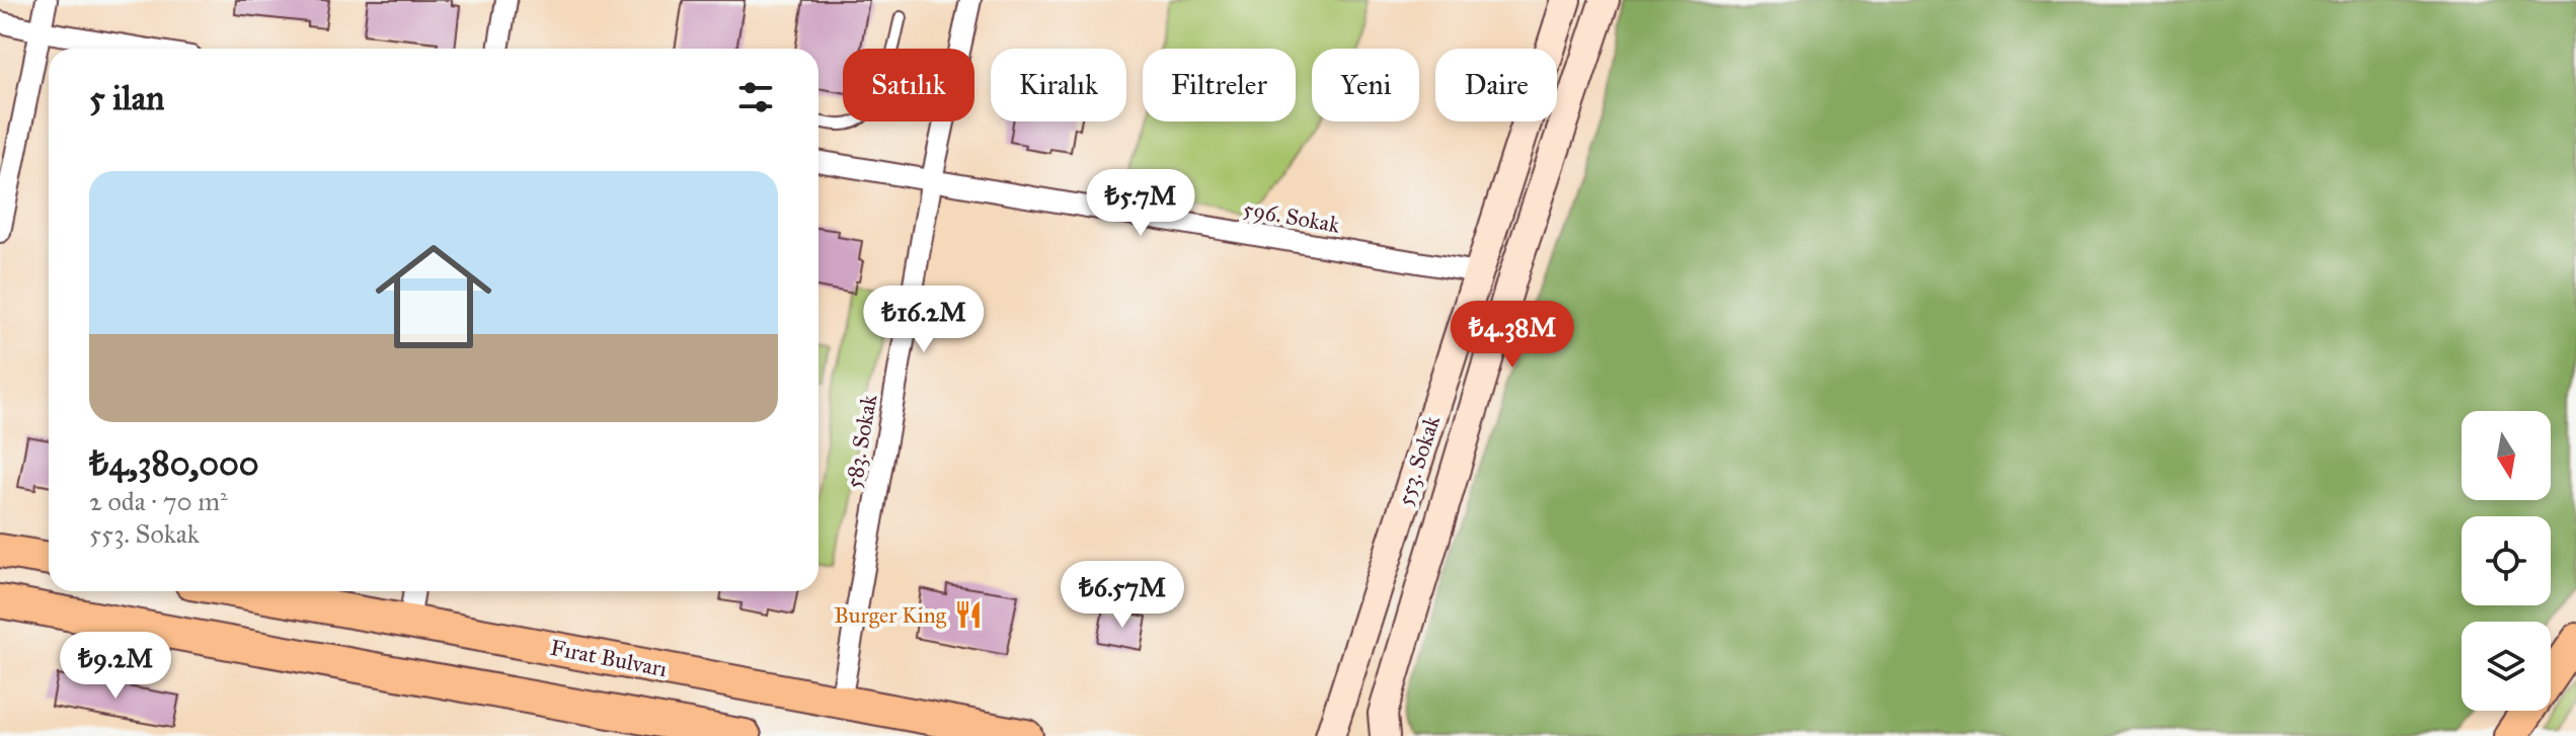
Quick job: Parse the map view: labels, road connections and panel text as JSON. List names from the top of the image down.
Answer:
{
  "streets": {
    "main road": ["553. Sokak", "Fırat Bulvarı"],
    "street": ["596. Sokak", "583. Sokak"]
  },
  "crossings": [
    ["596. Sokak", "583. Sokak"],
    ["596. Sokak", "553. Sokak"],
    ["583. Sokak", "Fırat Bulvarı"]
  ],
  "places": {
    "restaurant": ["Burger King"]
  },
  "north": "bottom",
  "page": {
    "chip": [
      "Satılık",
      "Kiralık",
      "Filtreler",
      "Yeni",
      "Daire"
    ],
    "heading": "5 ilan",
    "list": [
      {
        "name": "₺4,380,000",
        "note": "2 oda · 70 m² · 553. Sokak"
      }
    ],
    "price": [
      "₺5.7M",
      "₺16.2M",
      "₺4.38M",
      "₺6.57M",
      "₺9.2M"
    ]
  }
}
